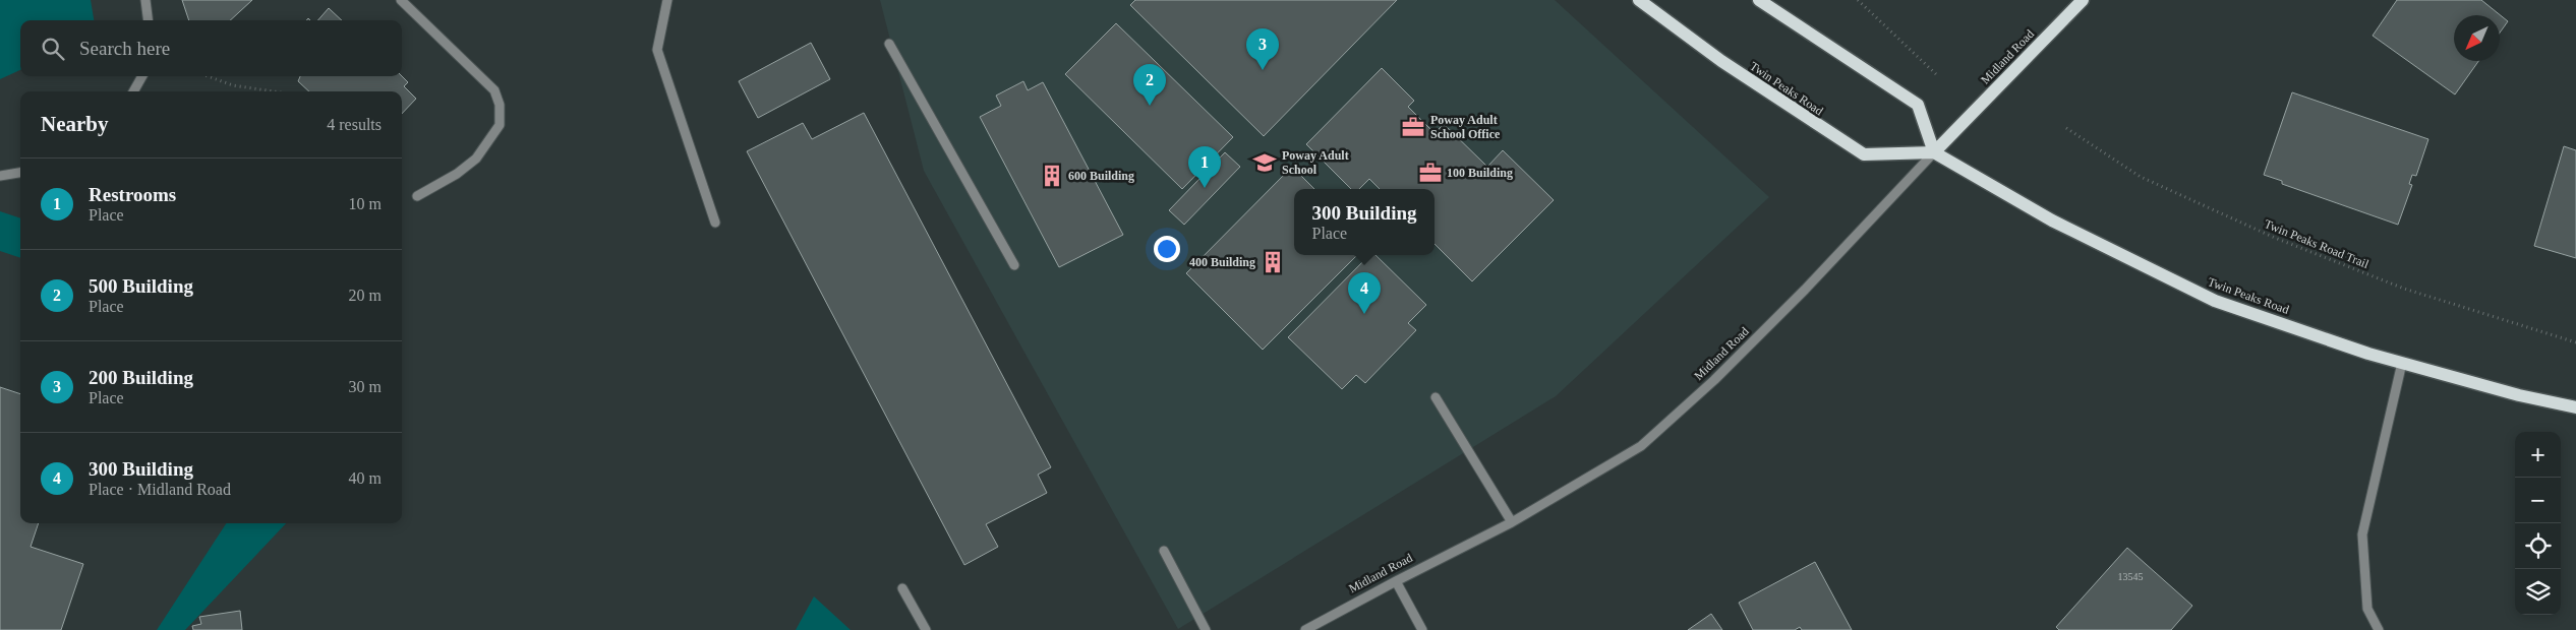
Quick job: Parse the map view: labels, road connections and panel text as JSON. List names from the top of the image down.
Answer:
{
  "streets": {
    "main road": ["Midland Road", "Twin Peaks Road"],
    "path": ["Twin Peaks Road Trail"]
  },
  "crossings": [
    ["Midland Road", "Twin Peaks Road"]
  ],
  "places": {
    "office": ["Poway Adult School Office", "100 Building"],
    "school or university": ["Poway Adult School"],
    "building": ["600 Building", "400 Building"]
  },
  "house_numbers": ["13545"],
  "north": "bottom left",
  "page": {
    "search": "Search here",
    "pins": [
      "3",
      "2",
      "1",
      "4"
    ],
    "heading": ["Nearby", "4 results"],
    "list": [
      {
        "mark": "1",
        "name": "Restrooms",
        "note": "Place",
        "value": "10 m"
      },
      {
        "mark": "2",
        "name": "500 Building",
        "note": "Place",
        "value": "20 m"
      },
      {
        "mark": "3",
        "name": "200 Building",
        "note": "Place",
        "value": "30 m"
      },
      {
        "mark": "4",
        "name": "300 Building",
        "note": "Place · Midland Road",
        "value": "40 m"
      }
    ],
    "popup": ["300 Building", "Place"],
    "map_buttons": ["+", "−"]
  }
}
